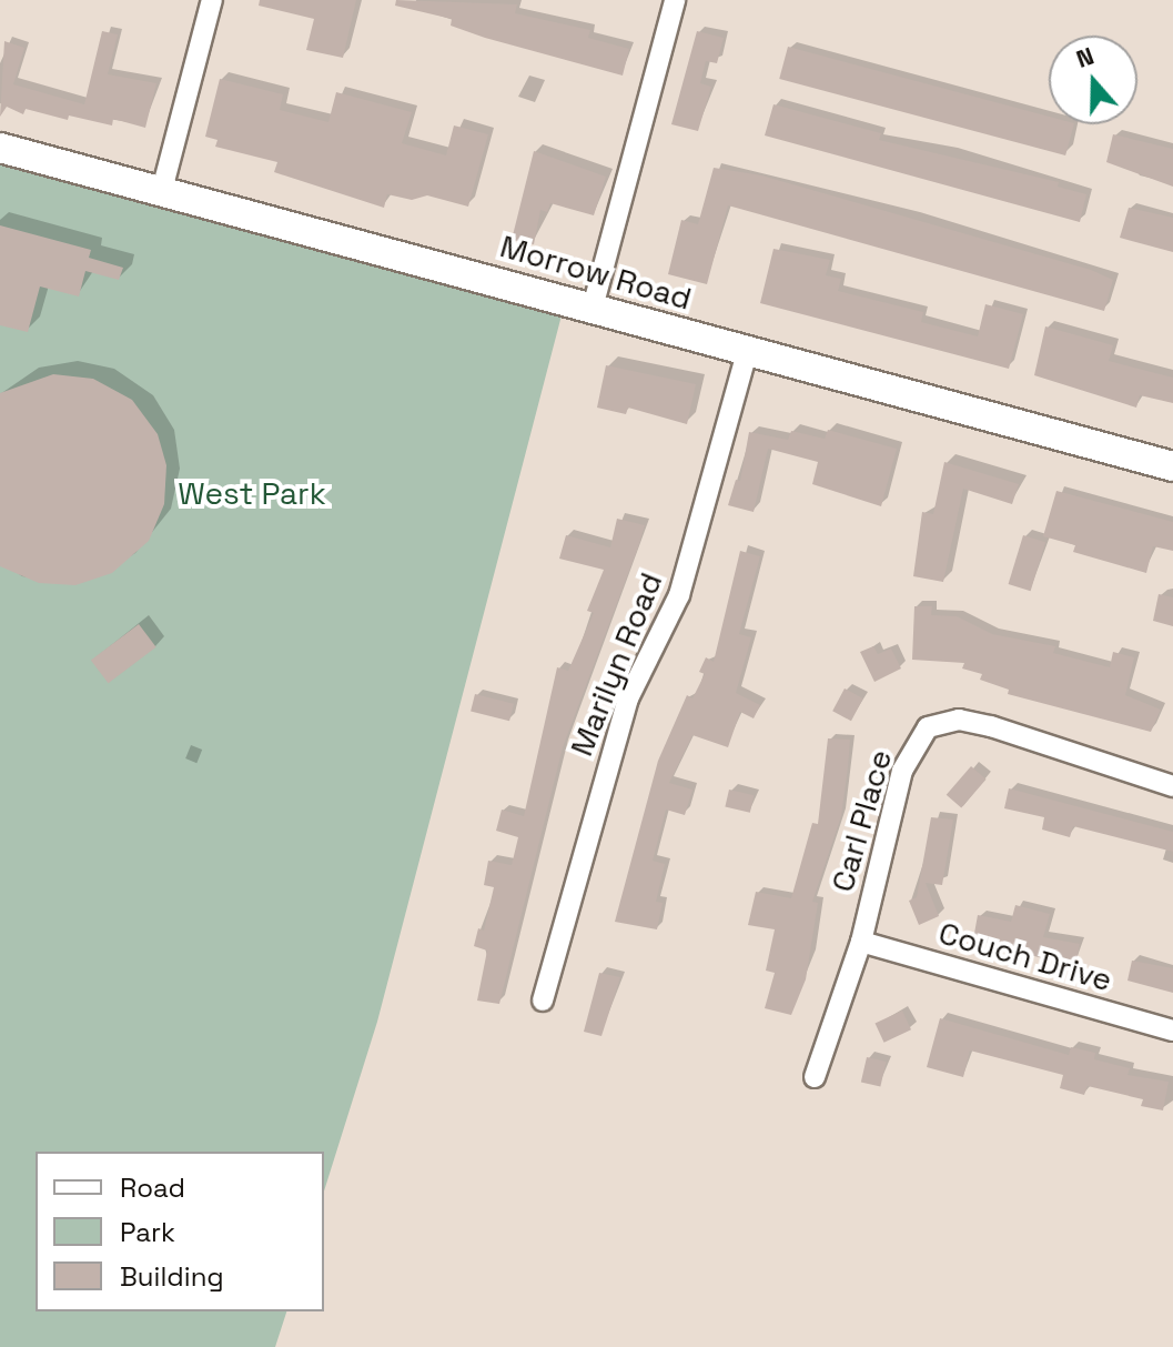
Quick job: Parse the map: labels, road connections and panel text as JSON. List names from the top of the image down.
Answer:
{
  "streets": {
    "street": [
      "Morrow Road",
      "Marilyn Road",
      "Carl Place",
      "Couch Drive"
    ]
  },
  "crossings": [
    ["Morrow Road", "Marilyn Road"],
    ["Carl Place", "Couch Drive"]
  ],
  "parks": ["West Park"],
  "legend": ["Road", "Park", "Building"],
  "north": "top"
}
